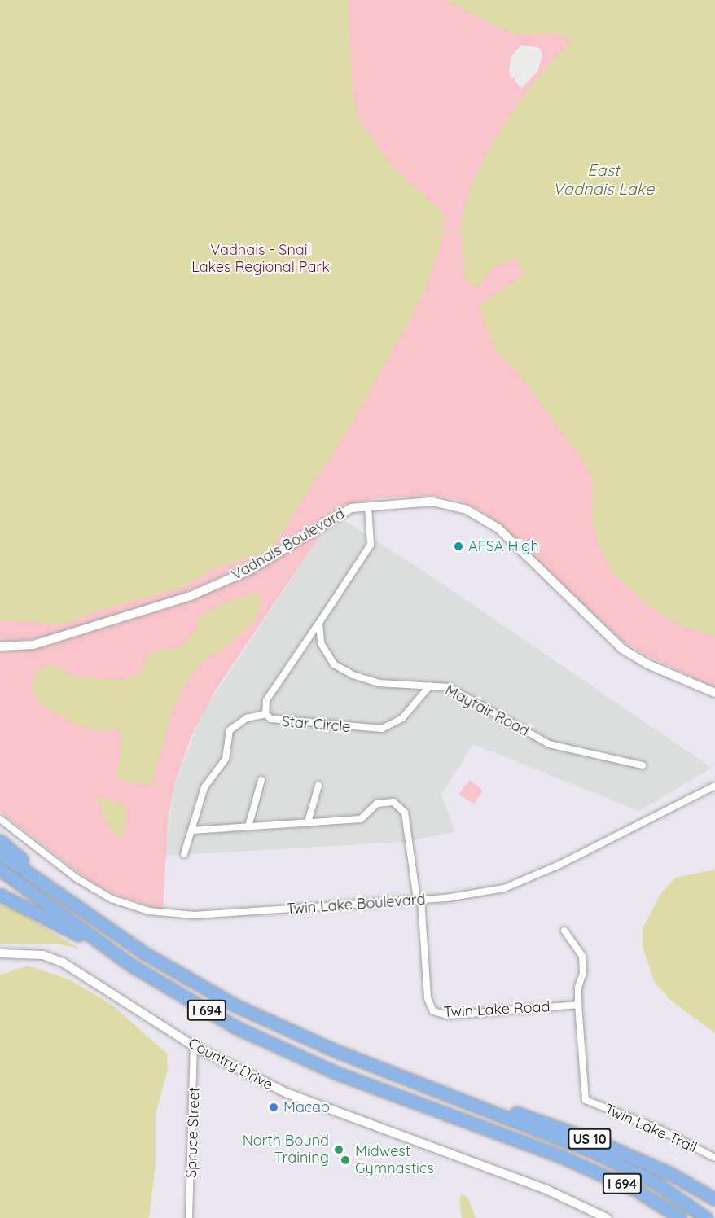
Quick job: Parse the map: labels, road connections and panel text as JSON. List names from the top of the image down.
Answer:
{
  "streets": {
    "highway": ["I 694", "US 10"],
    "street": [
      "Vadnais Boulevard",
      "Mayfair Road",
      "Star Circle",
      "Twin Lake Boulevard",
      "Twin Lake Road",
      "Country Drive",
      "Twin Lake Trail",
      "Spruce Street"
    ]
  },
  "crossings": [
    ["Mayfair Road", "Star Circle"],
    ["Twin Lake Boulevard", "Twin Lake Road"],
    ["Twin Lake Road", "Twin Lake Trail"],
    ["I 694", "US 10"],
    ["Country Drive", "Spruce Street"]
  ],
  "water": ["East Vadnais Lake"],
  "parks": ["Vadnais - Snail Lakes Regional Park"],
  "places": [
    "AFSA High",
    "Macao",
    "North Bound Training",
    "Midwest Gymnastics"
  ]
}
